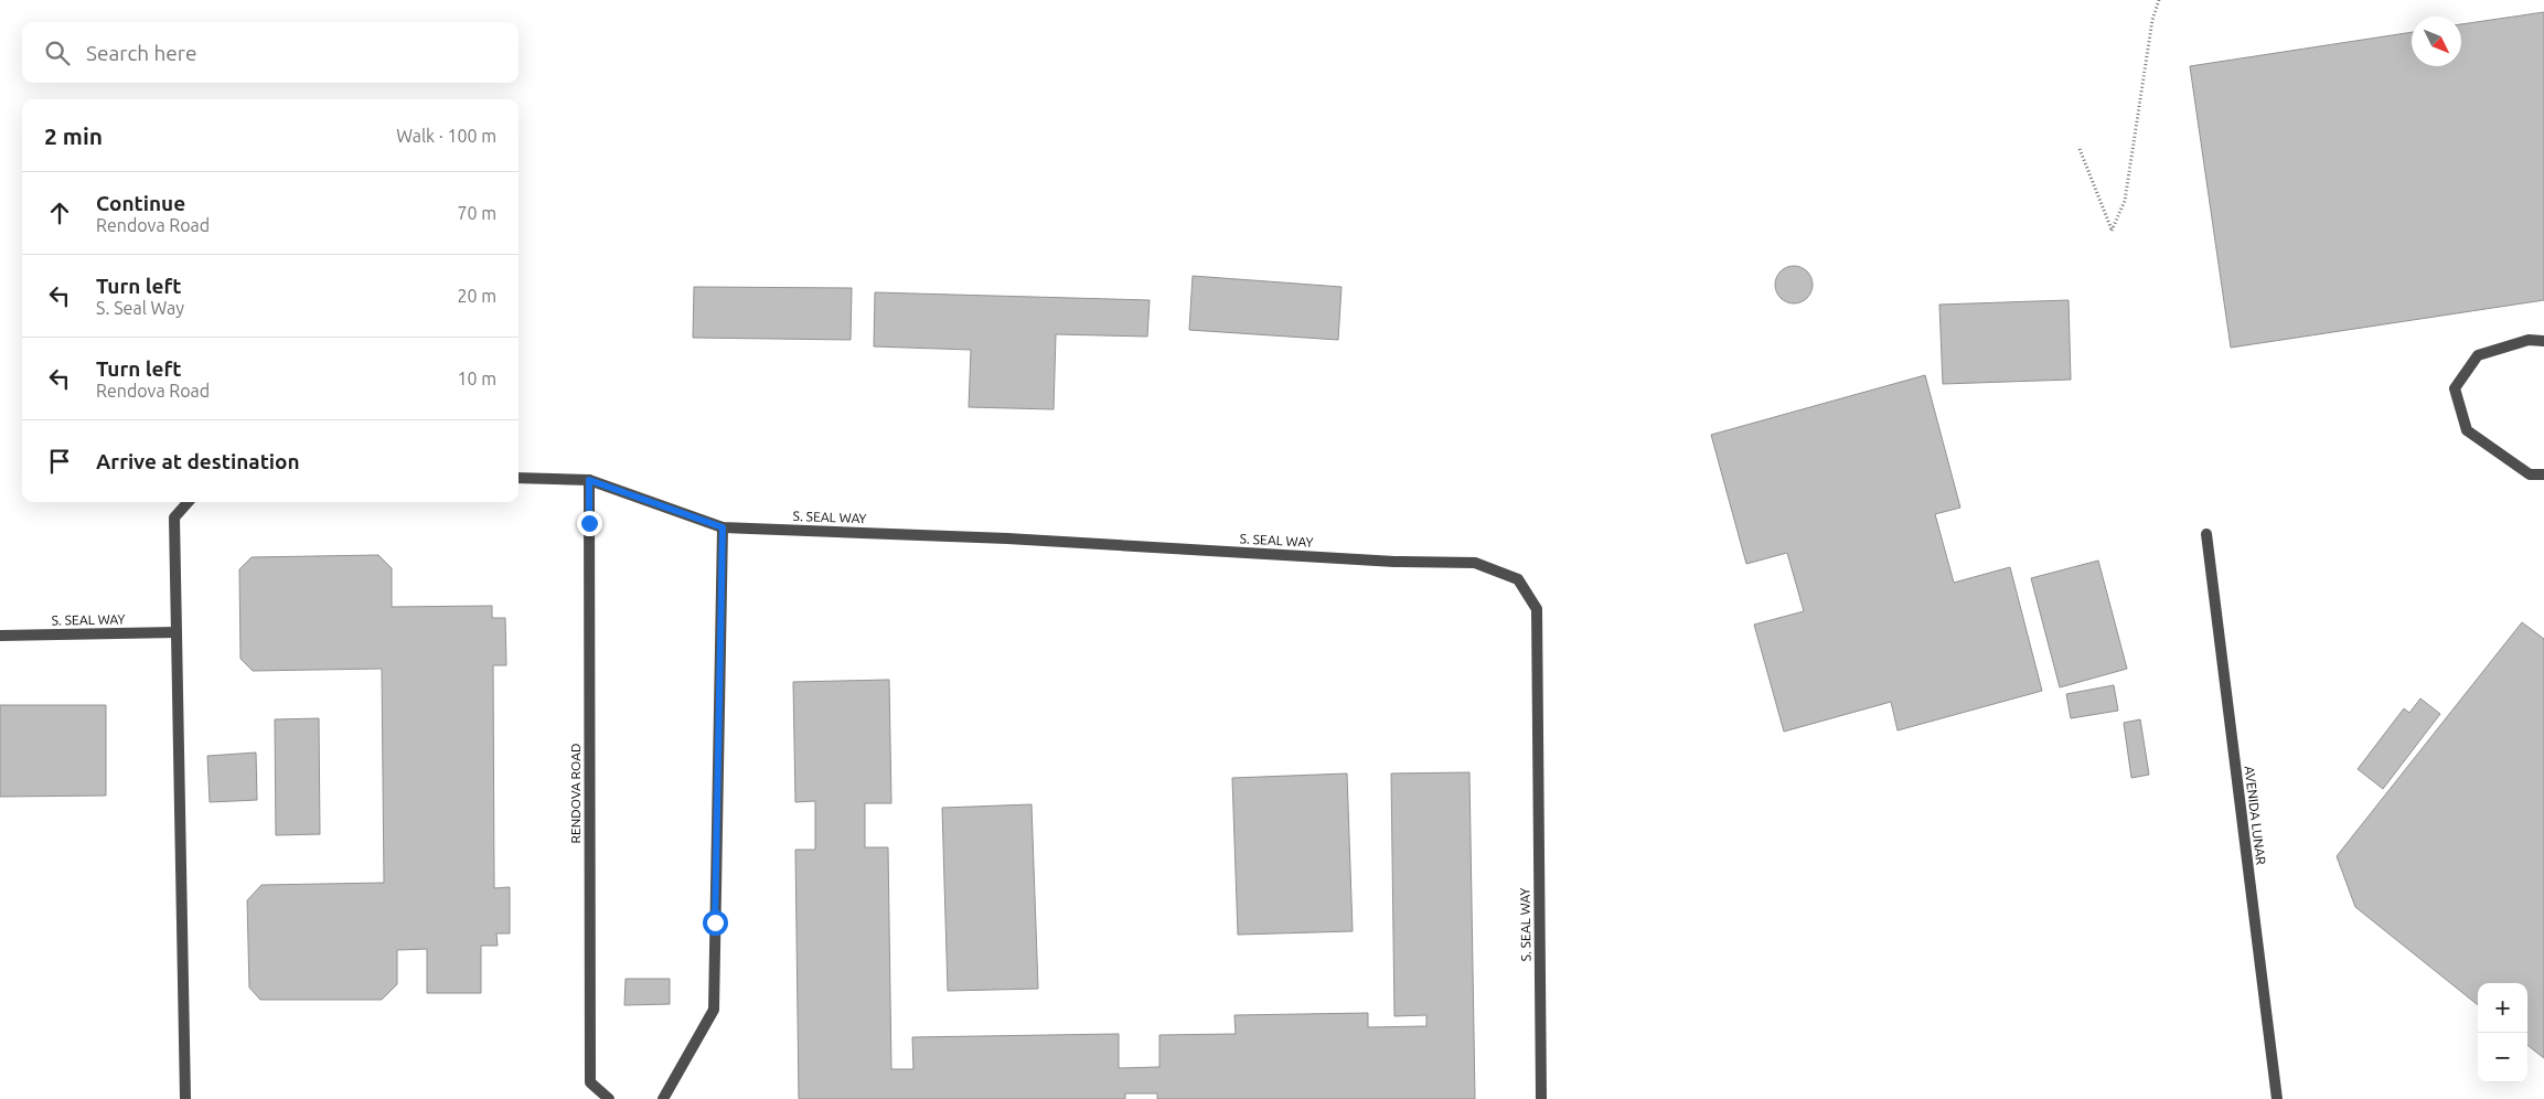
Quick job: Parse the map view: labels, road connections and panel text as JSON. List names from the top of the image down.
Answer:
{
  "streets": {
    "street": ["S. SEAL WAY", "RENDOVA ROAD", "AVENIDA LUNAR"]
  },
  "crossings": [
    ["S. SEAL WAY", "RENDOVA ROAD"]
  ],
  "north": "bottom right",
  "page": {
    "search": "Search here",
    "heading": ["2 min", "Walk · 100 m"],
    "list": [
      ["Continue", "Rendova Road", "70 m"],
      ["Turn left", "S. Seal Way", "20 m"],
      ["Turn left", "Rendova Road", "10 m"],
      "Arrive at destination"
    ],
    "map_buttons": ["+", "−"]
  }
}
